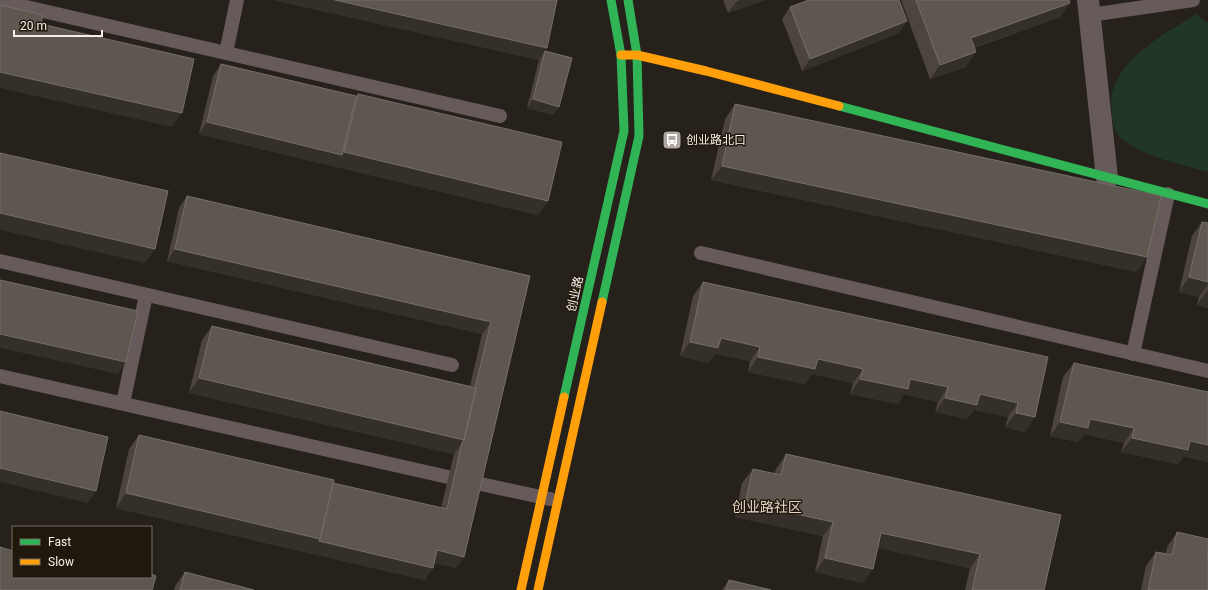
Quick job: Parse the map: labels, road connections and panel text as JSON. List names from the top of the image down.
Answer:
{
  "streets": {
    "street": ["创业路"]
  },
  "districts": ["创业路社区"],
  "places": {
    "bus stop": ["创业路北口"]
  },
  "legend": ["Fast", "Slow"],
  "scale_bar": "20 m"
}
